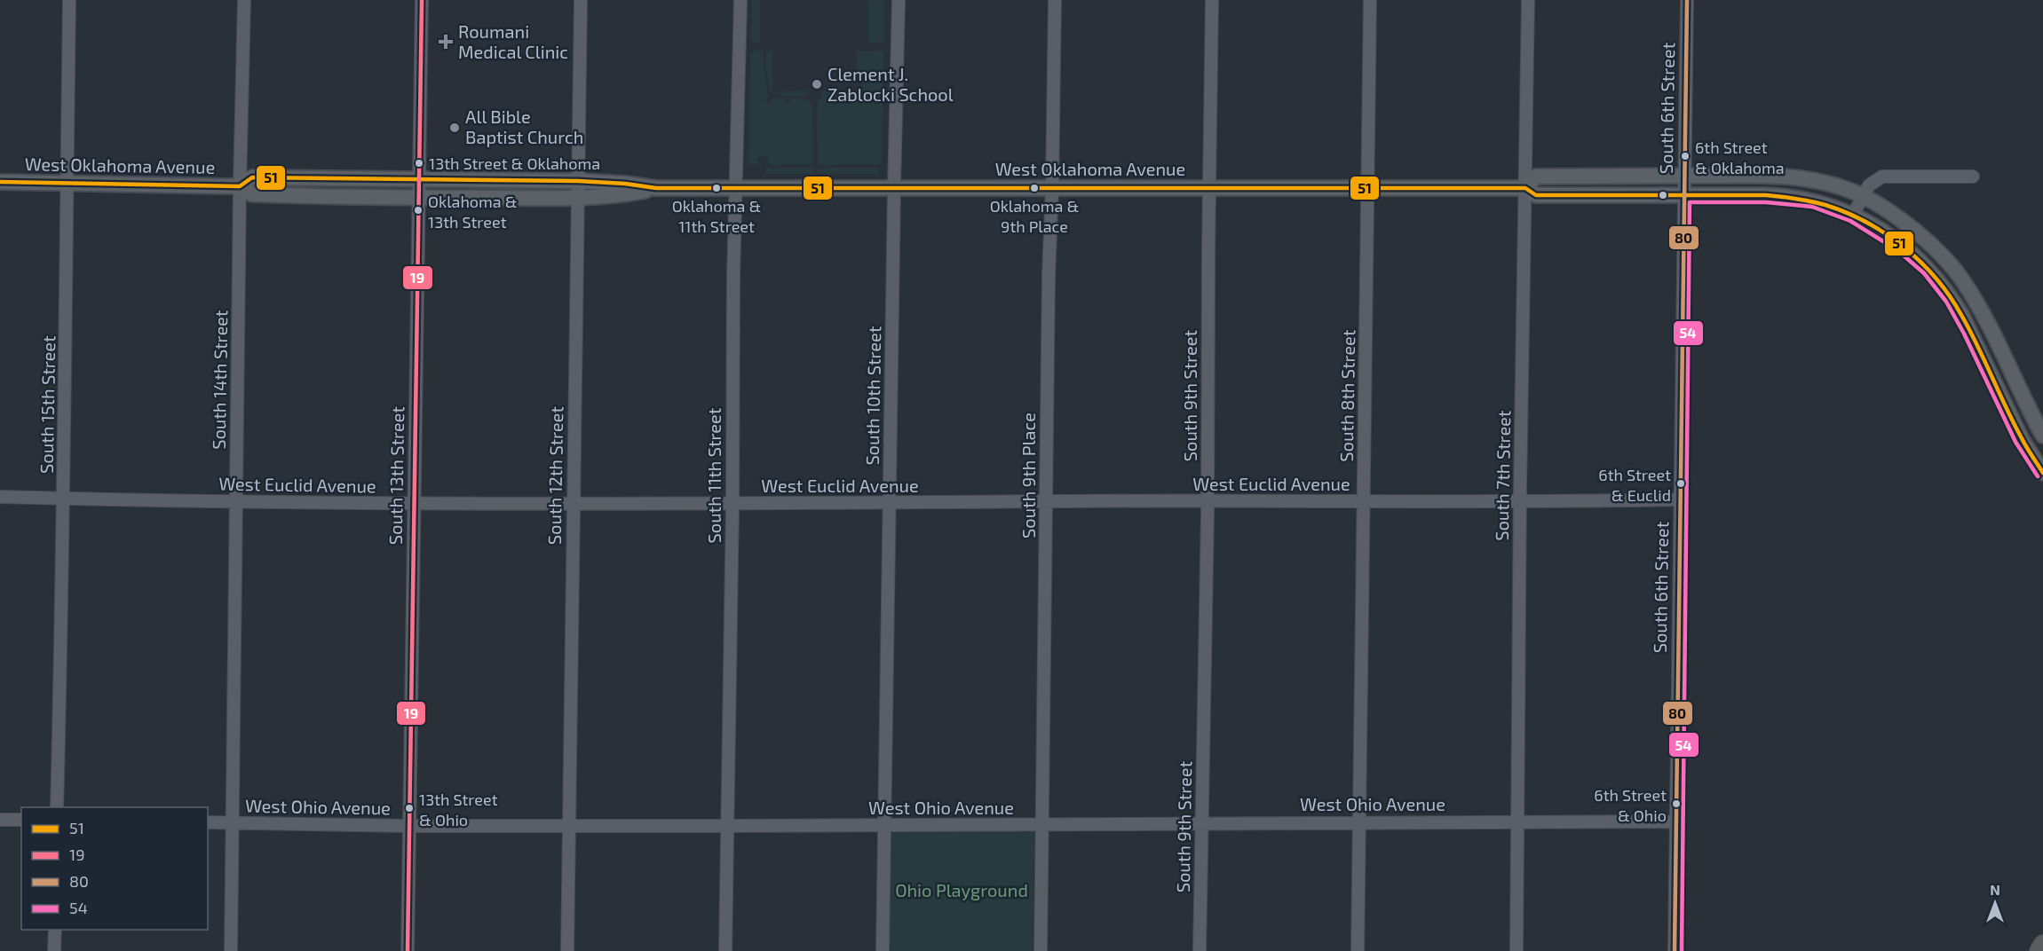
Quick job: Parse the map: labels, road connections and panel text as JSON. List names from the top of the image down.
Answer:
{
  "streets": {
    "main road": ["West Oklahoma Avenue"],
    "street": [
      "South 6th Street",
      "South 14th Street",
      "South 10th Street",
      "South 9th Street",
      "South 8th Street",
      "South 15th Street",
      "South 13th Street",
      "South 12th Street",
      "South 11th Street",
      "South 9th Place",
      "South 7th Street",
      "West Euclid Avenue",
      "West Ohio Avenue"
    ]
  },
  "crossings": [
    ["South 6th Street", "West Oklahoma Avenue"],
    ["South 6th Street", "West Euclid Avenue"],
    ["South 6th Street", "West Ohio Avenue"],
    ["West Oklahoma Avenue", "South 14th Street"],
    ["West Oklahoma Avenue", "South 10th Street"],
    ["West Oklahoma Avenue", "South 9th Street"],
    ["West Oklahoma Avenue", "South 8th Street"],
    ["West Oklahoma Avenue", "South 15th Street"],
    ["West Oklahoma Avenue", "South 13th Street"],
    ["West Oklahoma Avenue", "South 12th Street"],
    ["West Oklahoma Avenue", "South 11th Street"],
    ["West Oklahoma Avenue", "South 9th Place"],
    ["West Oklahoma Avenue", "South 7th Street"],
    ["South 14th Street", "West Euclid Avenue"],
    ["South 14th Street", "West Ohio Avenue"],
    ["South 10th Street", "West Euclid Avenue"],
    ["South 10th Street", "West Ohio Avenue"],
    ["South 9th Street", "West Euclid Avenue"],
    ["South 9th Street", "West Ohio Avenue"],
    ["South 8th Street", "West Euclid Avenue"],
    ["South 8th Street", "West Ohio Avenue"],
    ["South 15th Street", "West Euclid Avenue"],
    ["South 13th Street", "West Euclid Avenue"],
    ["South 13th Street", "West Ohio Avenue"],
    ["South 12th Street", "West Euclid Avenue"],
    ["South 12th Street", "West Ohio Avenue"],
    ["South 11th Street", "West Euclid Avenue"],
    ["South 11th Street", "West Ohio Avenue"],
    ["South 9th Place", "West Euclid Avenue"],
    ["South 9th Place", "West Ohio Avenue"],
    ["South 7th Street", "West Euclid Avenue"],
    ["South 7th Street", "West Ohio Avenue"]
  ],
  "parks": ["Ohio Playground"],
  "places": {
    "health": ["Roumani Medical Clinic"],
    "other": [
      "Clement J. Zablocki School",
      "All Bible Baptist Church",
      "6th Street & Oklahoma",
      "13th Street & Oklahoma",
      "Oklahoma & 11th Street",
      "Oklahoma & 9th Place",
      "Oklahoma & 13th Street",
      "6th Street & Euclid",
      "6th Street & Ohio",
      "13th Street & Ohio"
    ]
  },
  "lines": [
    "transit line 19",
    "transit line 80",
    "transit line 51",
    "transit line 54"
  ],
  "legend": [
    "51",
    "19",
    "80",
    "54"
  ],
  "north": "top"
}
